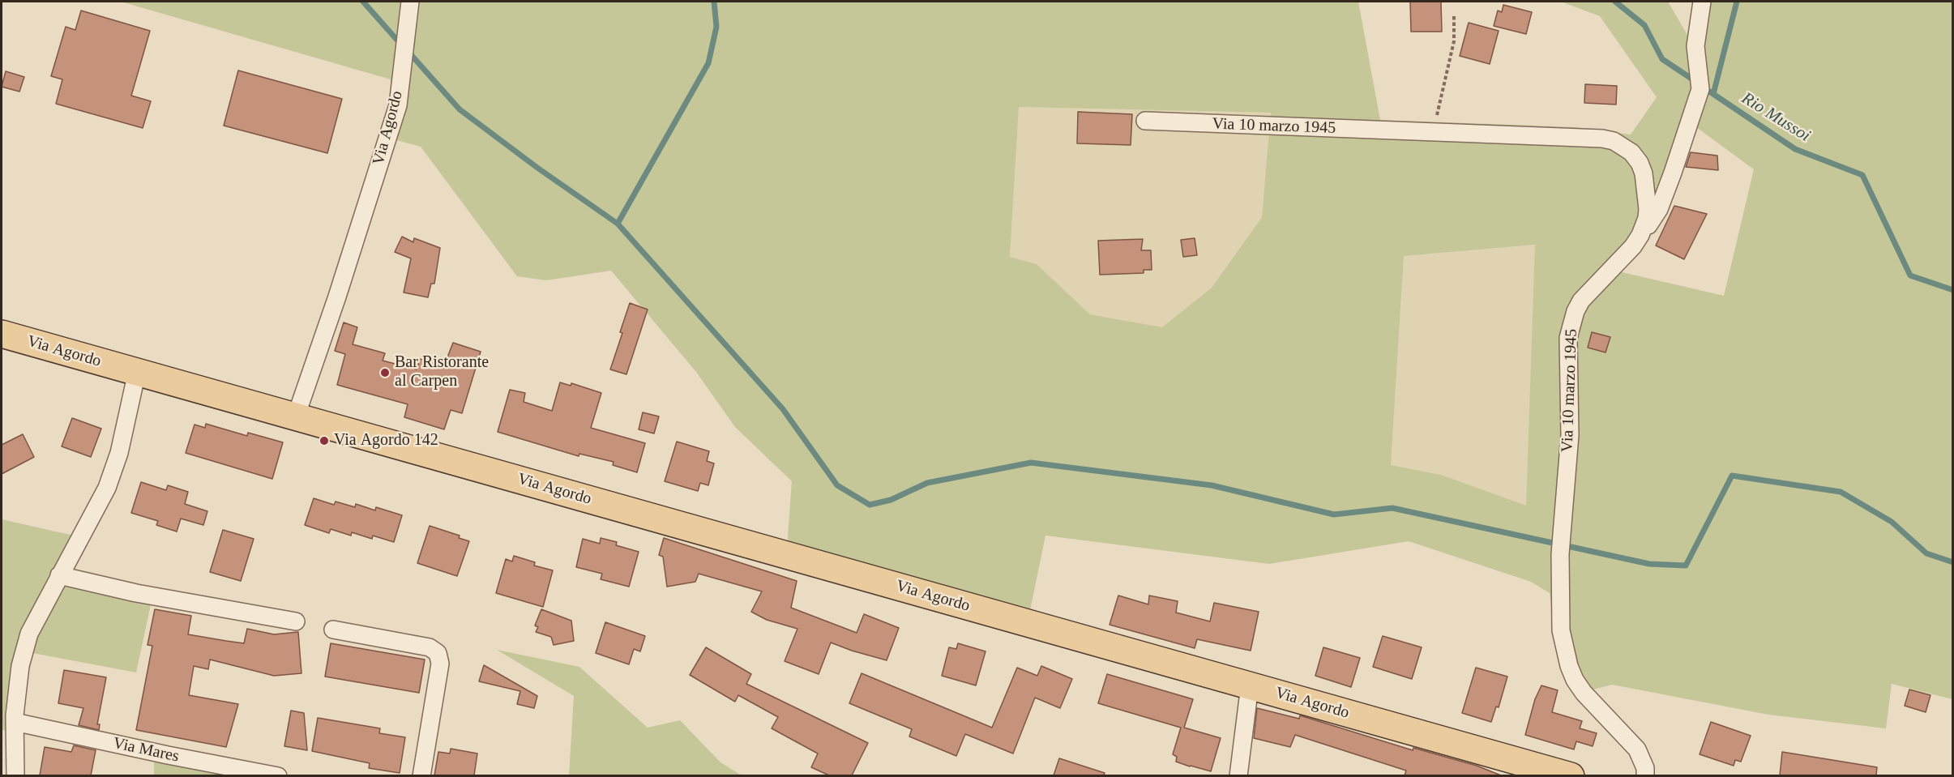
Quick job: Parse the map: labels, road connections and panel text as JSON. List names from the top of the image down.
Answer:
{
  "streets": {
    "main road": ["Via Agordo"],
    "street": ["Via 10 marzo 1945", "Via Mares"]
  },
  "water": ["Rio Mussoi"],
  "places": ["Bar Ristorante al Carpen", "Via Agordo 142"]
}
